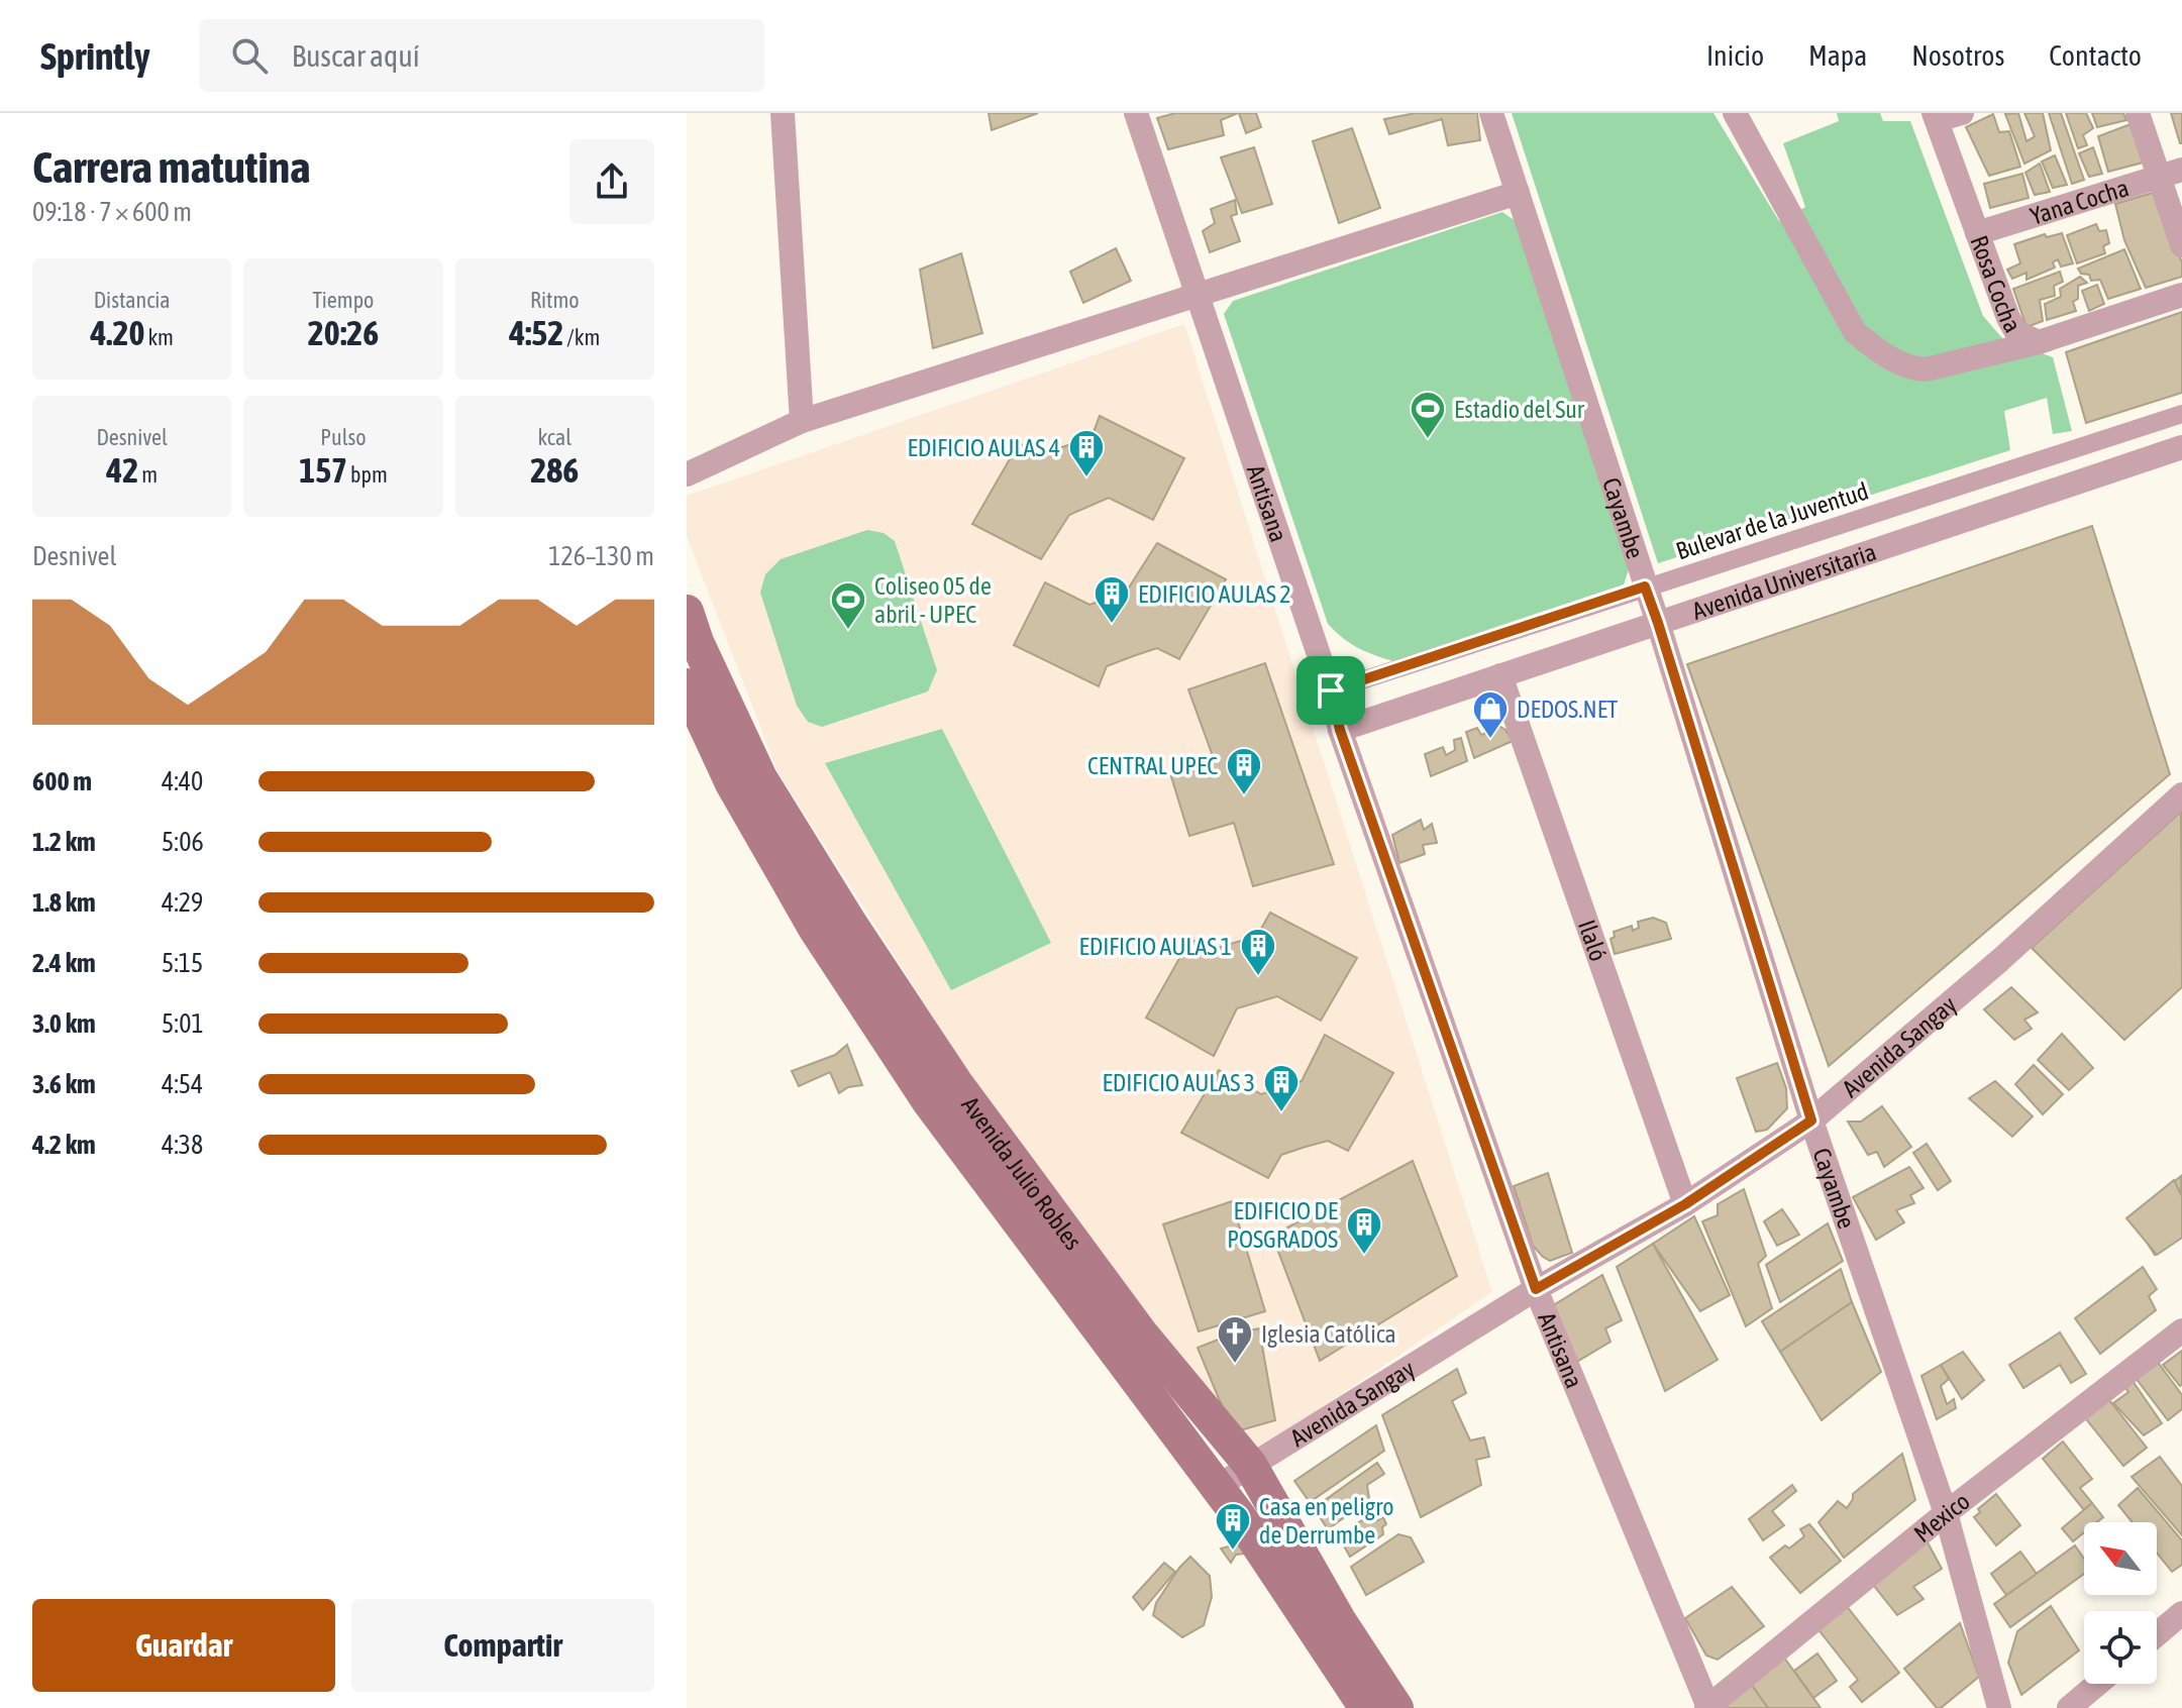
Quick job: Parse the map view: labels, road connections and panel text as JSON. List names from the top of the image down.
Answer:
{
  "streets": {
    "main road": ["Avenida Julio Robles"],
    "street": [
      "Yana Cocha",
      "Rosa Cocha",
      "Antisana",
      "Cayambe",
      "Bulevar de la Juventud",
      "Avenida Universitaria",
      "Ilaló",
      "Avenida Sangay",
      "Mexico"
    ]
  },
  "crossings": [
    ["Yana Cocha", "Rosa Cocha"],
    ["Antisana", "Bulevar de la Juventud"],
    ["Antisana", "Avenida Universitaria"],
    ["Antisana", "Avenida Sangay"],
    ["Antisana", "Mexico"],
    ["Cayambe", "Bulevar de la Juventud"],
    ["Cayambe", "Avenida Universitaria"],
    ["Cayambe", "Avenida Sangay"],
    ["Cayambe", "Mexico"],
    ["Avenida Universitaria", "Ilaló"],
    ["Ilaló", "Avenida Sangay"],
    ["Avenida Sangay", "Avenida Julio Robles"]
  ],
  "places": {
    "sports": ["Estadio del Sur", "Coliseo 05 de abril - UPEC"],
    "building": [
      "EDIFICIO AULAS 4",
      "EDIFICIO AULAS 2",
      "CENTRAL UPEC",
      "EDIFICIO AULAS 1",
      "EDIFICIO AULAS 3",
      "EDIFICIO DE POSGRADOS",
      "Casa en peligro de Derrumbe"
    ],
    "shop": ["DEDOS.NET"],
    "church": ["Iglesia Católica"]
  },
  "north": "top left",
  "page": {
    "header": "Sprintly",
    "search": "Buscar aquí",
    "nav": [
      "Inicio",
      "Mapa",
      "Nosotros",
      "Contacto"
    ],
    "heading": ["Carrera matutina", "09:18 · 7 × 600 m"],
    "stats": [
      ["Distancia", "4.20 km"],
      ["Tiempo", "20:26"],
      ["Ritmo", "4:52 /km"],
      ["Desnivel", "42 m"],
      ["Pulso", "157 bpm"],
      ["kcal", "286"]
    ],
    "chart": ["Desnivel", "126–130 m"],
    "list": [
      {
        "name": "600 m",
        "note": "4:40"
      },
      {
        "name": "1.2 km",
        "note": "5:06"
      },
      {
        "name": "1.8 km",
        "note": "4:29"
      },
      {
        "name": "2.4 km",
        "note": "5:15"
      },
      {
        "name": "3.0 km",
        "note": "5:01"
      },
      {
        "name": "3.6 km",
        "note": "4:54"
      },
      {
        "name": "4.2 km",
        "note": "4:38"
      }
    ],
    "buttons": ["Guardar", "Compartir"]
  }
}
